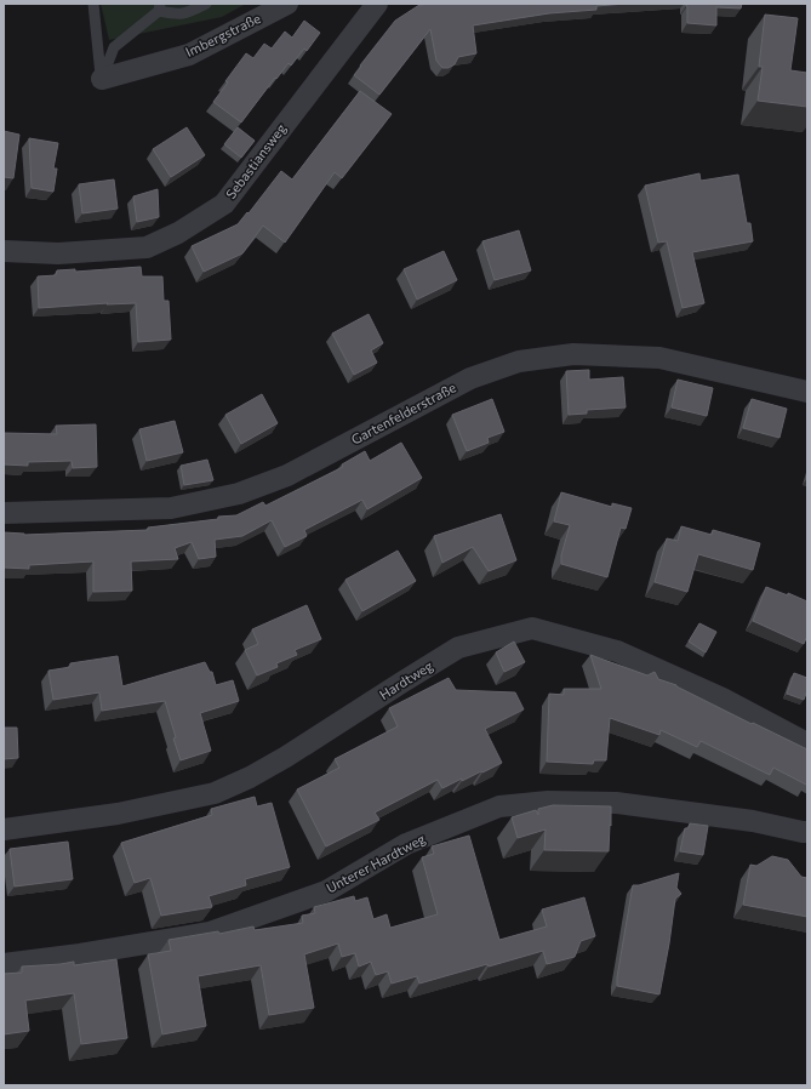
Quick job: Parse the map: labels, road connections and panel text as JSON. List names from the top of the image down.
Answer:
{
  "streets": {
    "street": [
      "Imbergstraße",
      "Sebastiansweg",
      "Gartenfelderstraße",
      "Hardtweg",
      "Unterer Hardtweg"
    ]
  }
}
